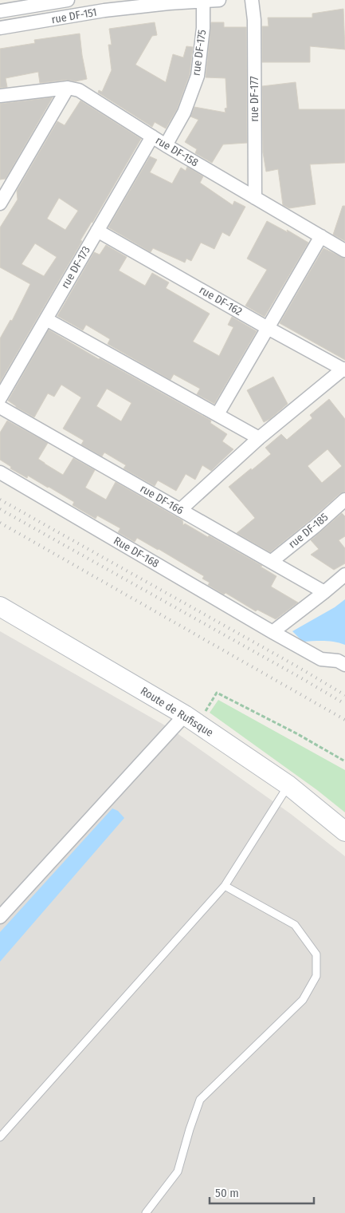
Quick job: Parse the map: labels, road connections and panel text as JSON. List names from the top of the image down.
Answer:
{
  "streets": {
    "main road": ["Route de Rufisque"],
    "street": [
      "rue DF-151",
      "rue DF-175",
      "rue DF-177",
      "rue DF-158",
      "rue DF-173",
      "rue DF-162",
      "rue DF-166",
      "rue DF-185",
      "Rue DF-168"
    ]
  },
  "crossings": [
    ["rue DF-151", "rue DF-175"],
    ["rue DF-175", "rue DF-158"],
    ["rue DF-177", "rue DF-158"],
    ["rue DF-158", "rue DF-173"],
    ["rue DF-173", "rue DF-162"],
    ["rue DF-166", "rue DF-185"]
  ],
  "scale_bar": "50 m"
}
